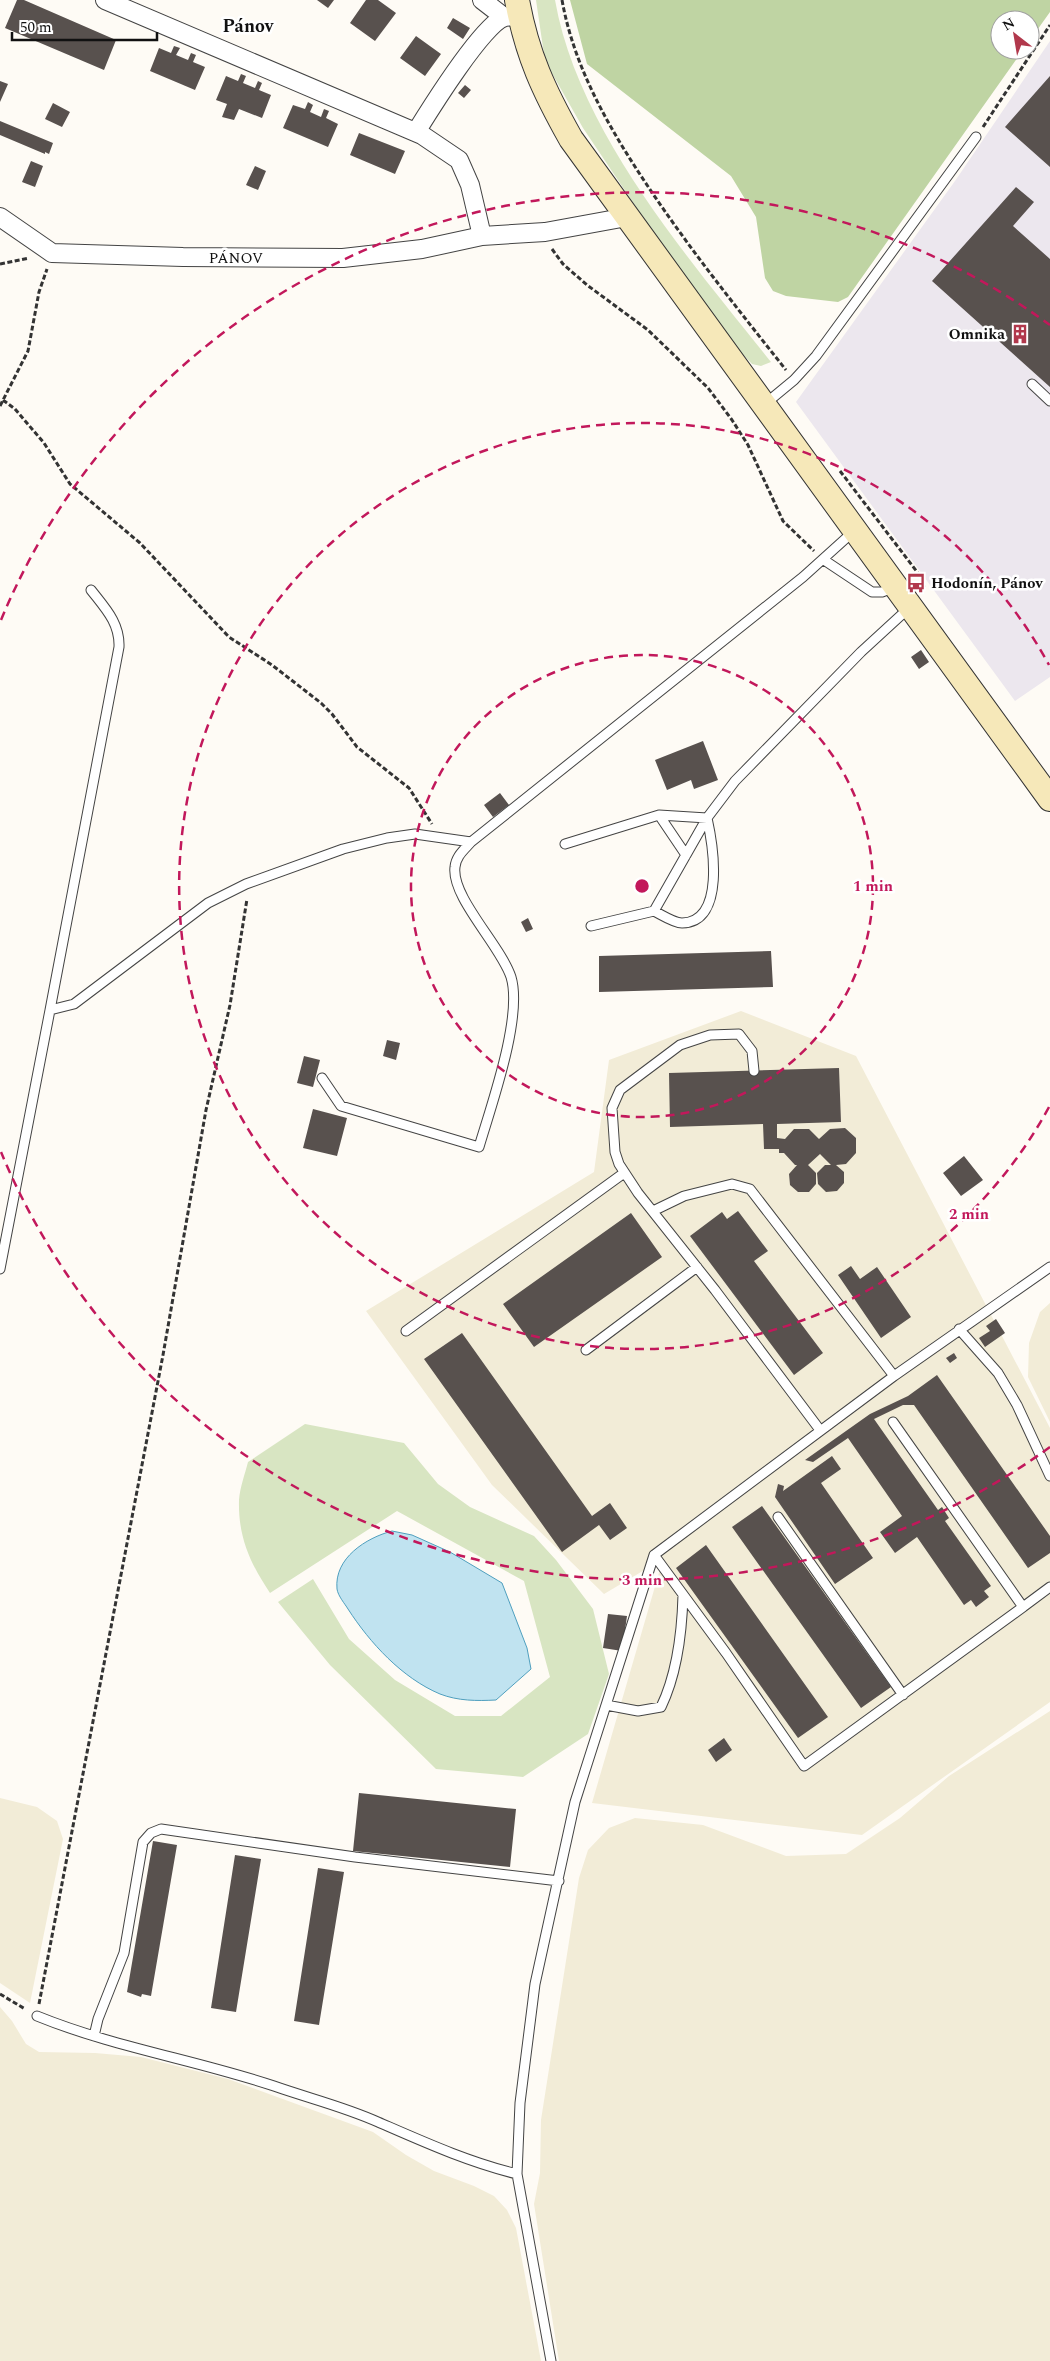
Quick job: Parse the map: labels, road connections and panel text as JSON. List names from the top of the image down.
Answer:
{
  "streets": {
    "street": ["PÁNOV"]
  },
  "districts": ["Pánov"],
  "places": {
    "building": ["Omnika"],
    "bus stop": ["Hodonín, Pánov"]
  },
  "scale_bar": "50 m",
  "north": "top left",
  "rings": ["1 min", "2 min", "3 min"]
}
